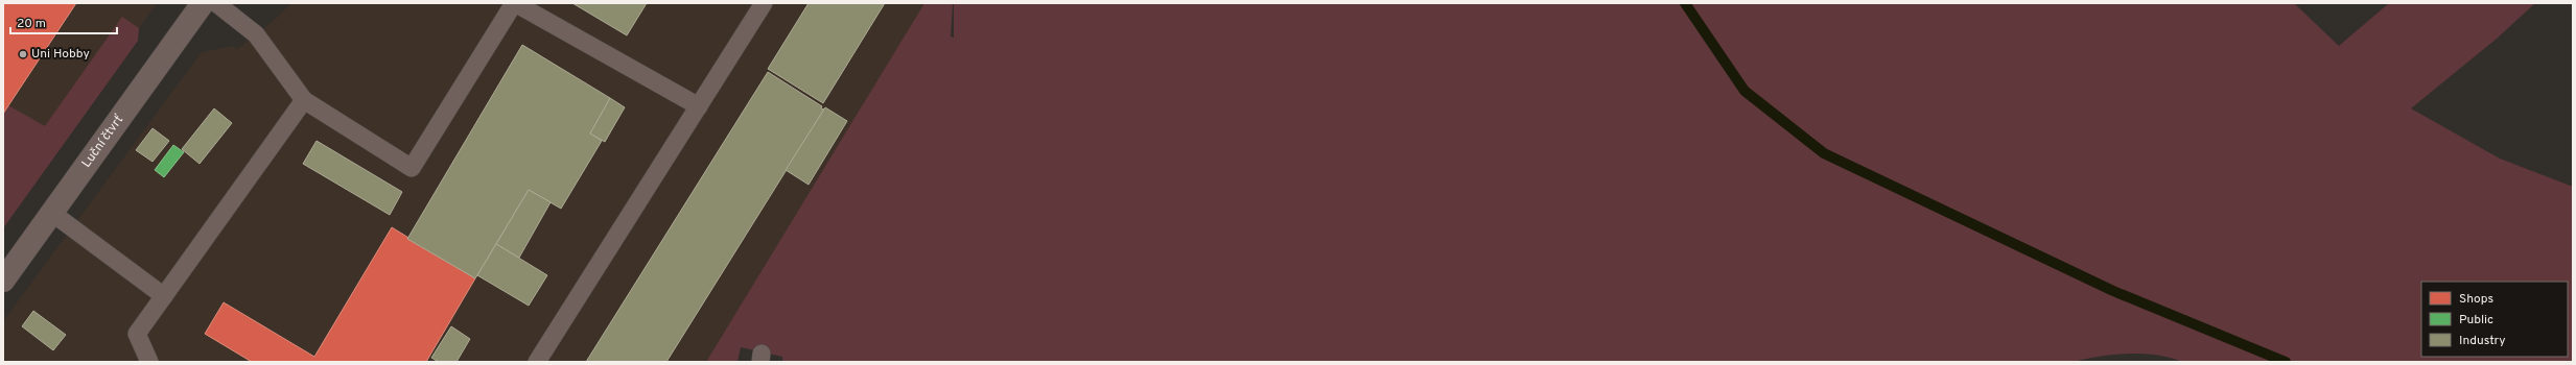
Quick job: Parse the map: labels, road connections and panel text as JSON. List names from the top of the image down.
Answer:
{
  "streets": {
    "street": ["Luční čtvrť"]
  },
  "places": ["Uni Hobby"],
  "legend": ["Shops", "Public", "Industry"],
  "scale_bar": "20 m"
}
